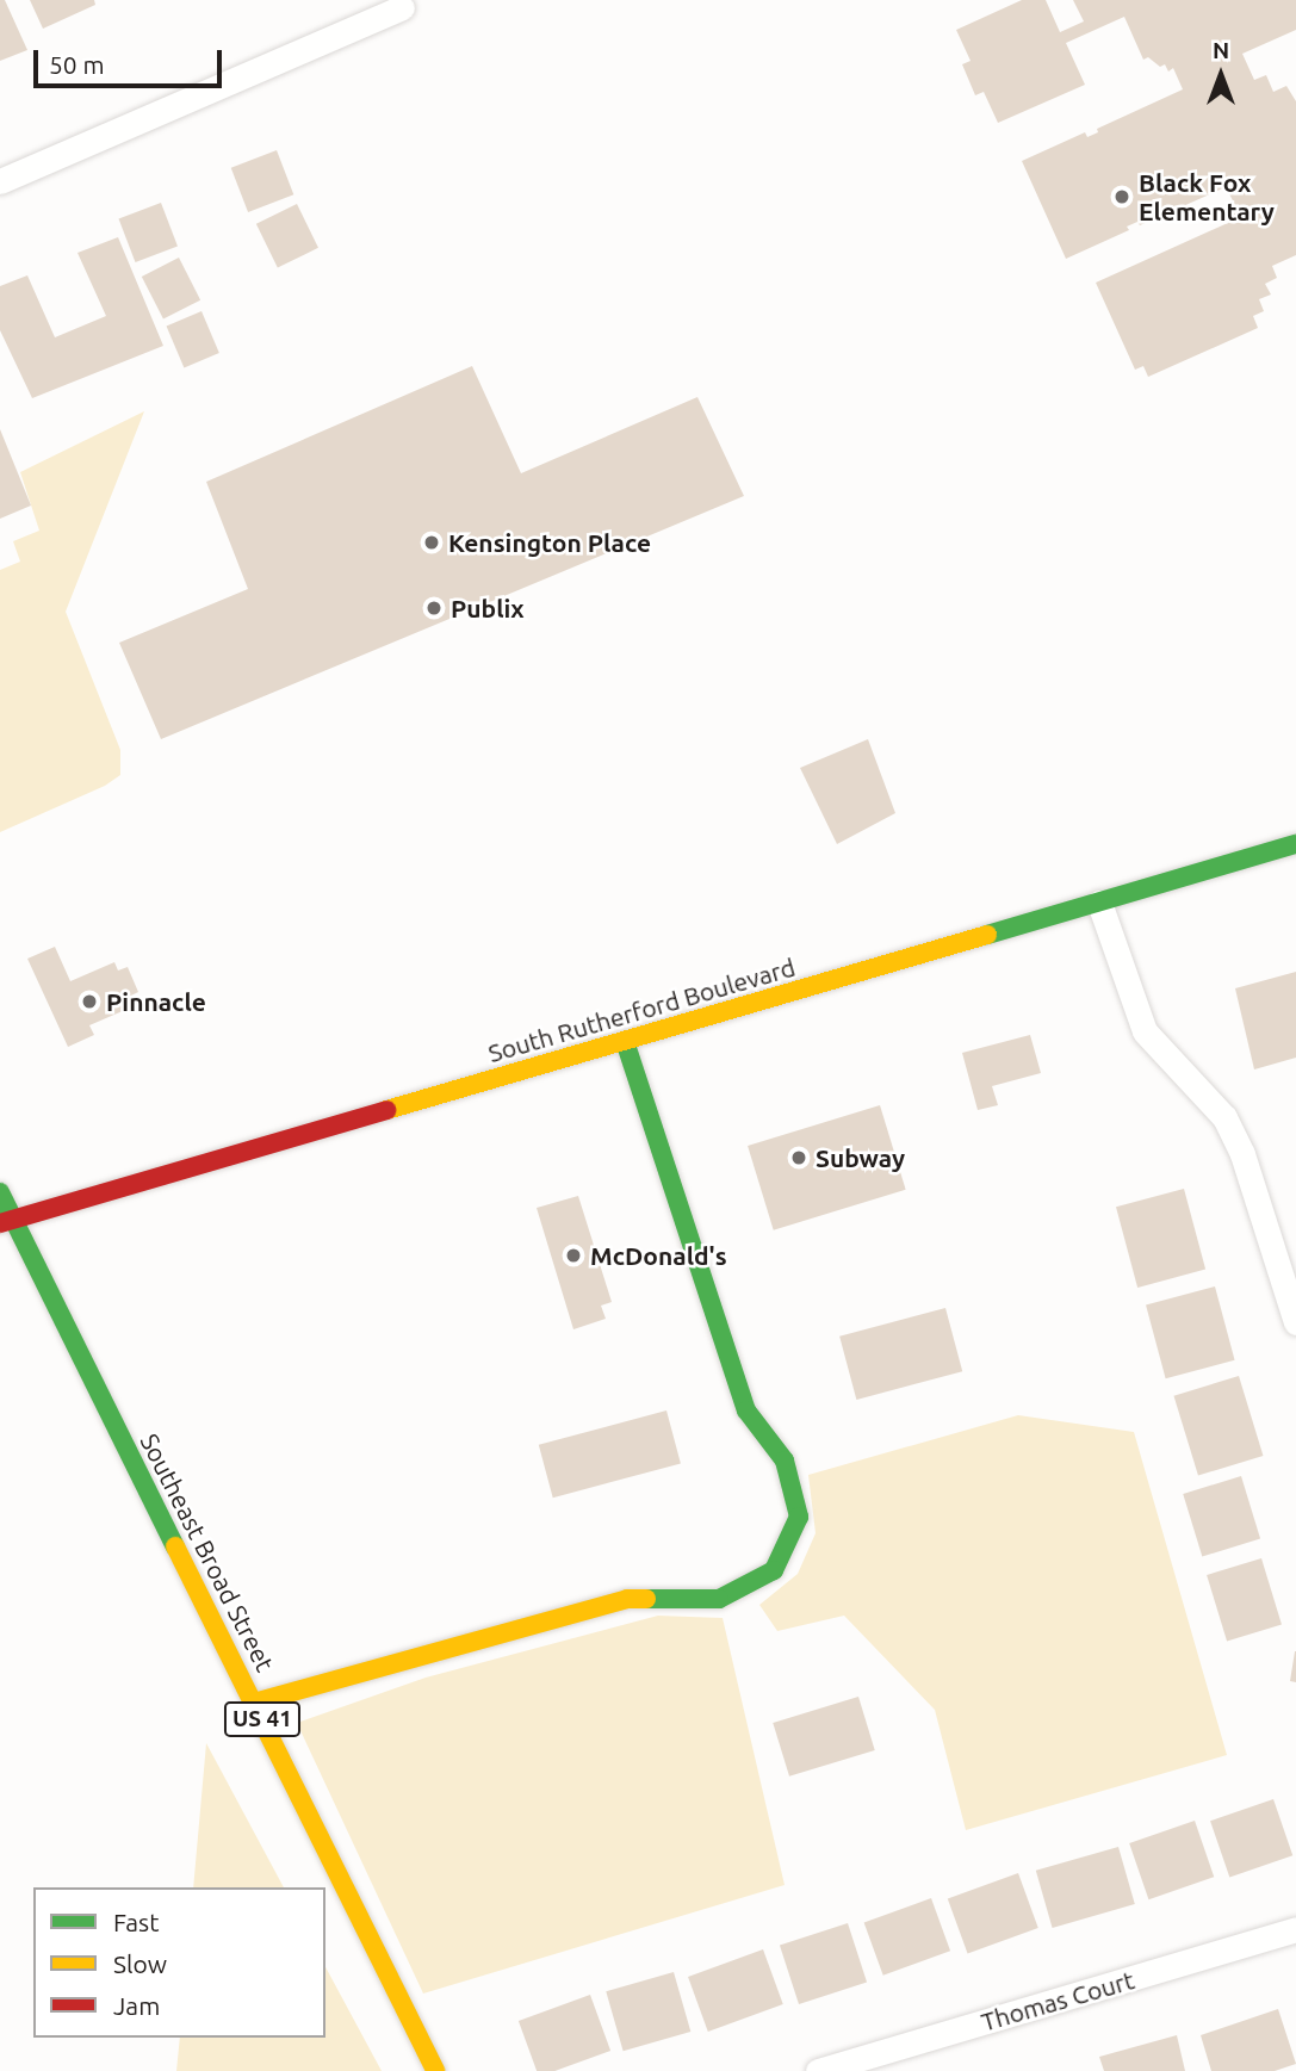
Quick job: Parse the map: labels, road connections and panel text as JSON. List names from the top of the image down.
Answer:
{
  "streets": {
    "main road": ["South Rutherford Boulevard", "Southeast Broad Street", "US 41"],
    "street": ["Thomas Court"]
  },
  "crossings": [
    ["South Rutherford Boulevard", "Southeast Broad Street"]
  ],
  "places": [
    "Black Fox Elementary",
    "Kensington Place",
    "Publix",
    "Pinnacle",
    "Subway",
    "McDonald's"
  ],
  "legend": ["Fast", "Slow", "Jam"],
  "scale_bar": "50 m",
  "north": "top"
}
